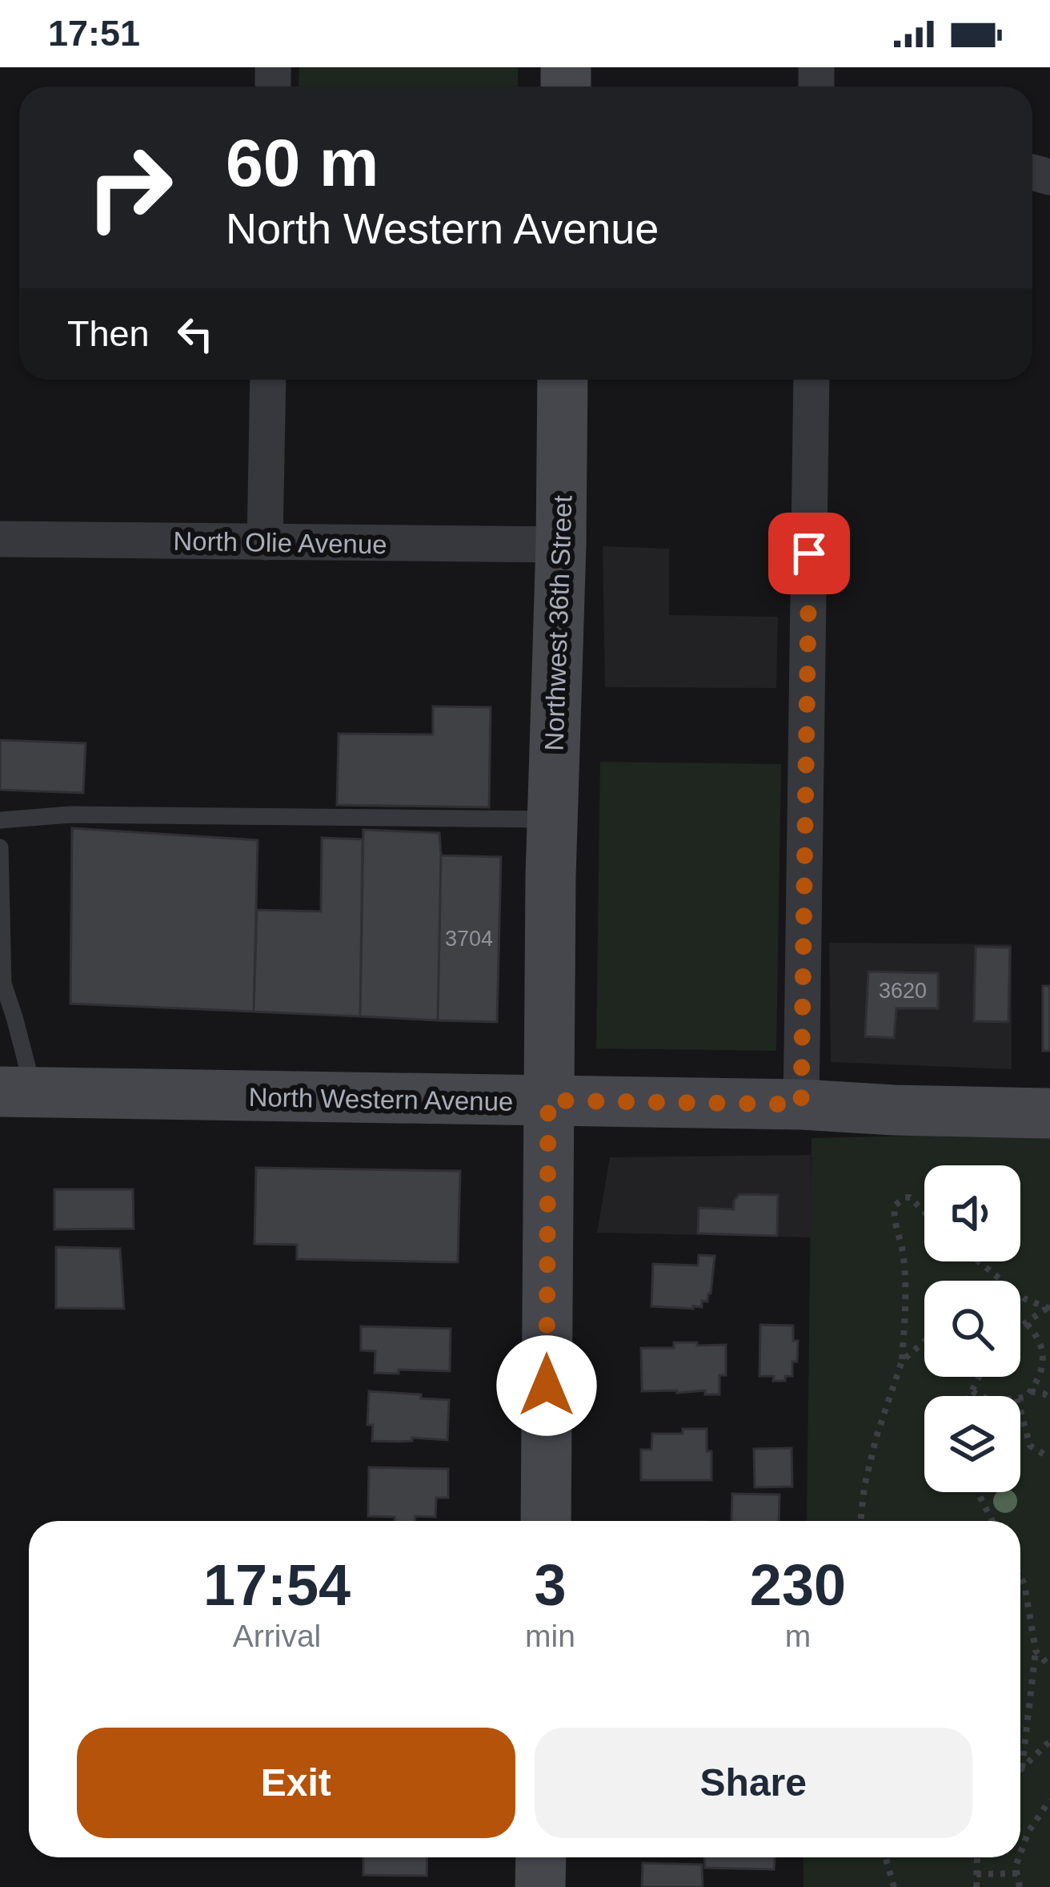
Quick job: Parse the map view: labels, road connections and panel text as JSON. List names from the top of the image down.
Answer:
{
  "streets": {
    "main road": ["Northwest 36th Street", "North Western Avenue"],
    "street": ["North Olie Avenue"]
  },
  "crossings": [
    ["North Olie Avenue", "Northwest 36th Street"],
    ["Northwest 36th Street", "North Western Avenue"]
  ],
  "house_numbers": ["3704", "3620"],
  "page": {
    "status": "17:51",
    "turn": ["60 m", "North Western Avenue"],
    "then": "Then",
    "eta": [
      "17:54",
      "Arrival",
      "3",
      "min",
      "230",
      "m"
    ],
    "buttons": ["Exit", "Share"]
  }
}
